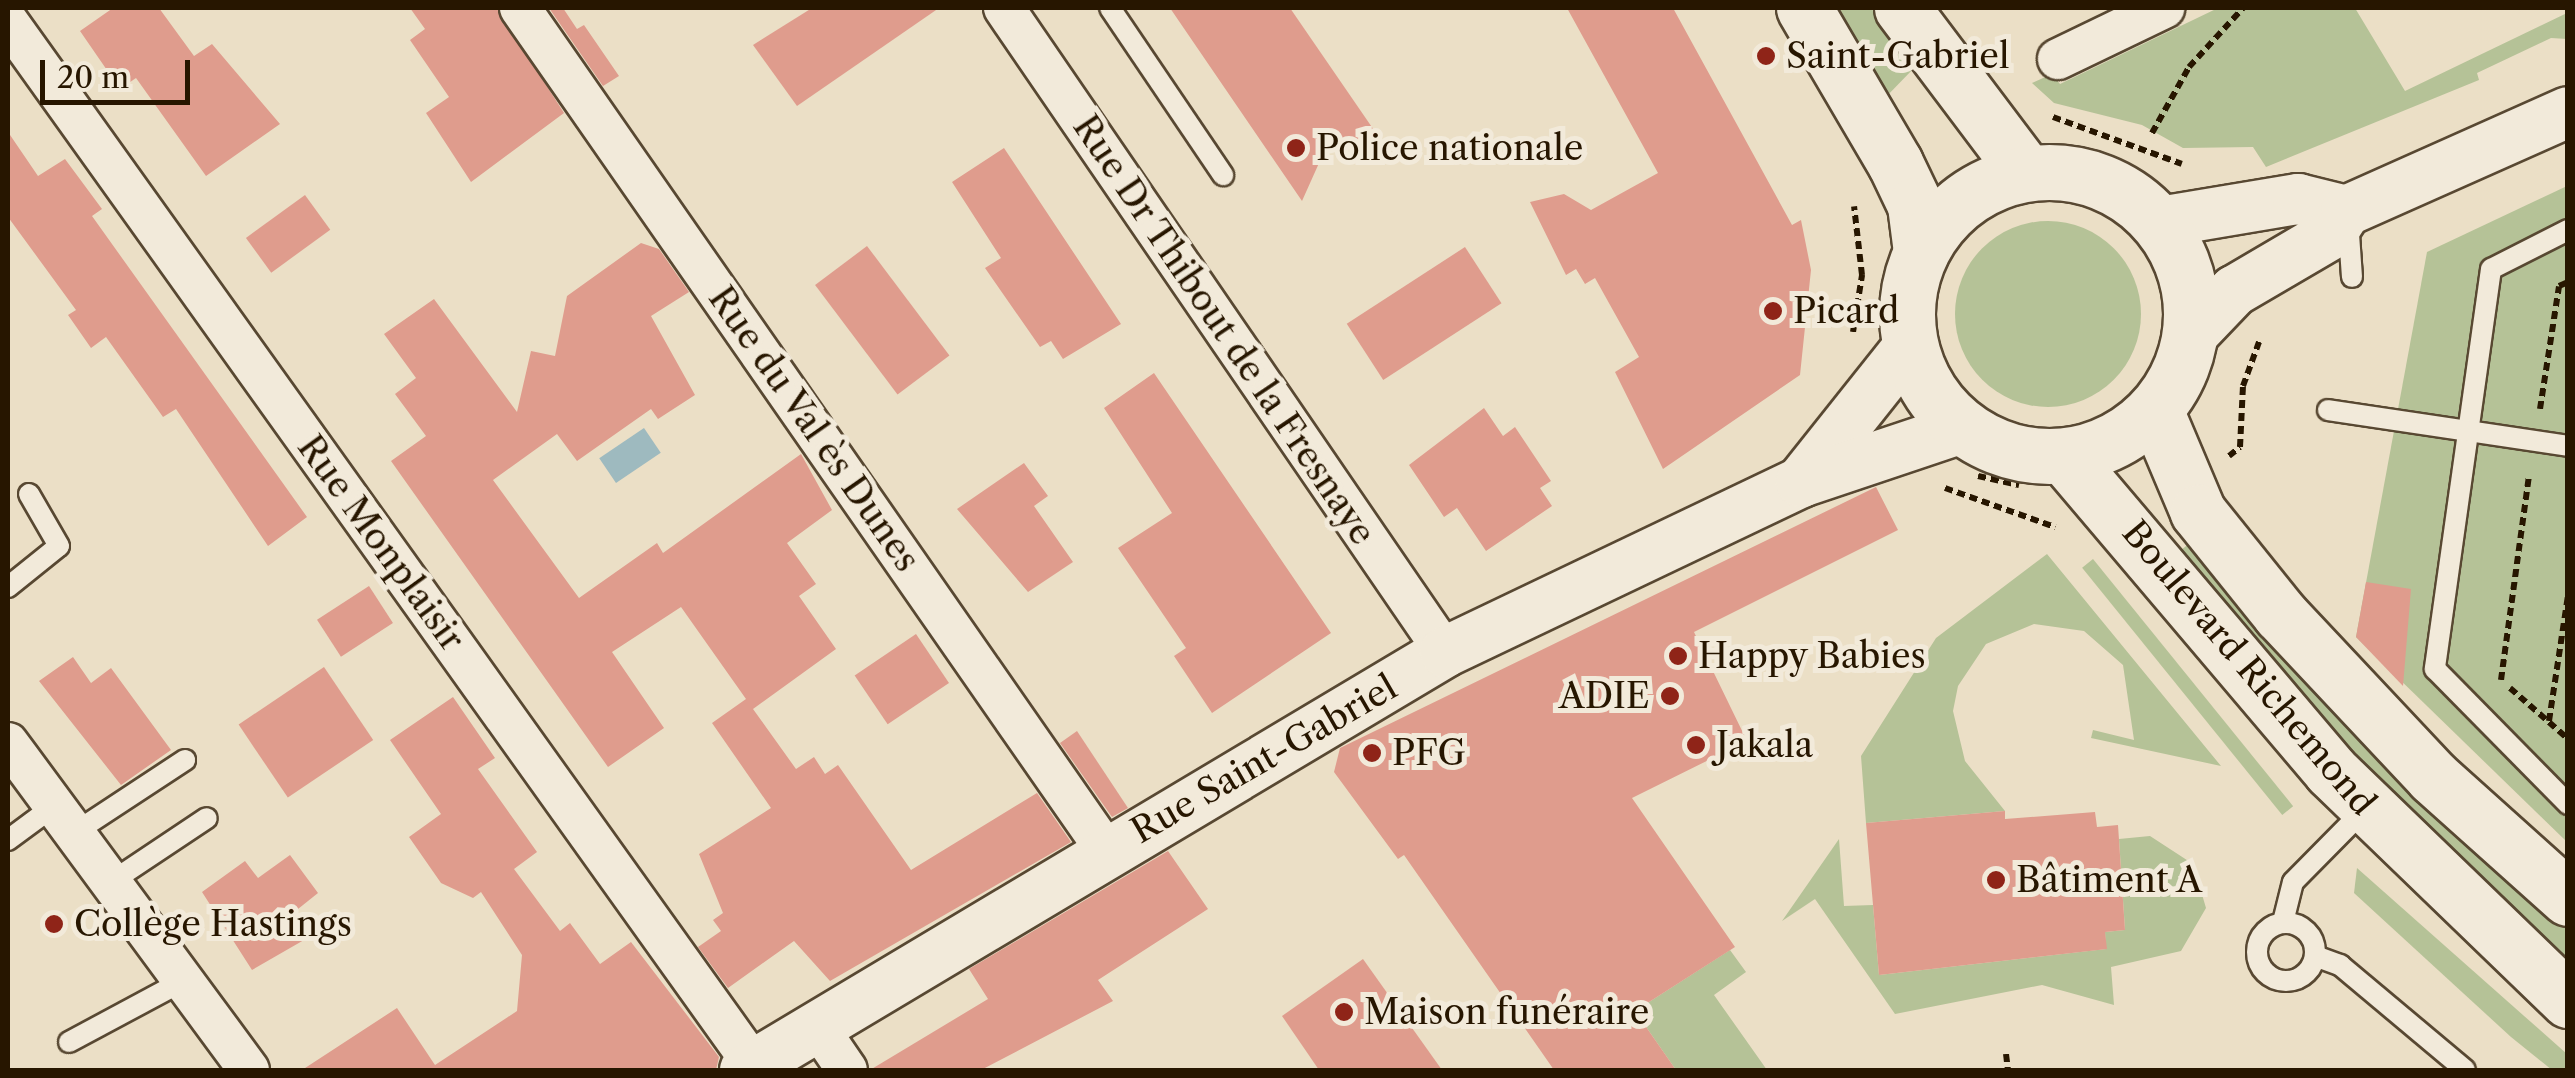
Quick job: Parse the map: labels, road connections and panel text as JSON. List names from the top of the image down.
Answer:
{
  "streets": {
    "main road": ["Boulevard Richemond"],
    "street": [
      "Rue Dr Thibout de la Fresnaye",
      "Rue du Val ès Dunes",
      "Rue Monplaisir",
      "Rue Saint-Gabriel"
    ]
  },
  "crossings": [
    ["Rue Dr Thibout de la Fresnaye", "Rue Saint-Gabriel"],
    ["Rue du Val ès Dunes", "Rue Saint-Gabriel"],
    ["Rue Monplaisir", "Rue Saint-Gabriel"],
    ["Boulevard Richemond", "Rue Saint-Gabriel"]
  ],
  "places": [
    "Saint-Gabriel",
    "Police nationale",
    "Picard",
    "Happy Babies",
    "ADIE",
    "Jakala",
    "PFG",
    "Bâtiment A",
    "Collège Hastings",
    "Maison funéraire"
  ],
  "scale_bar": "20 m"
}
